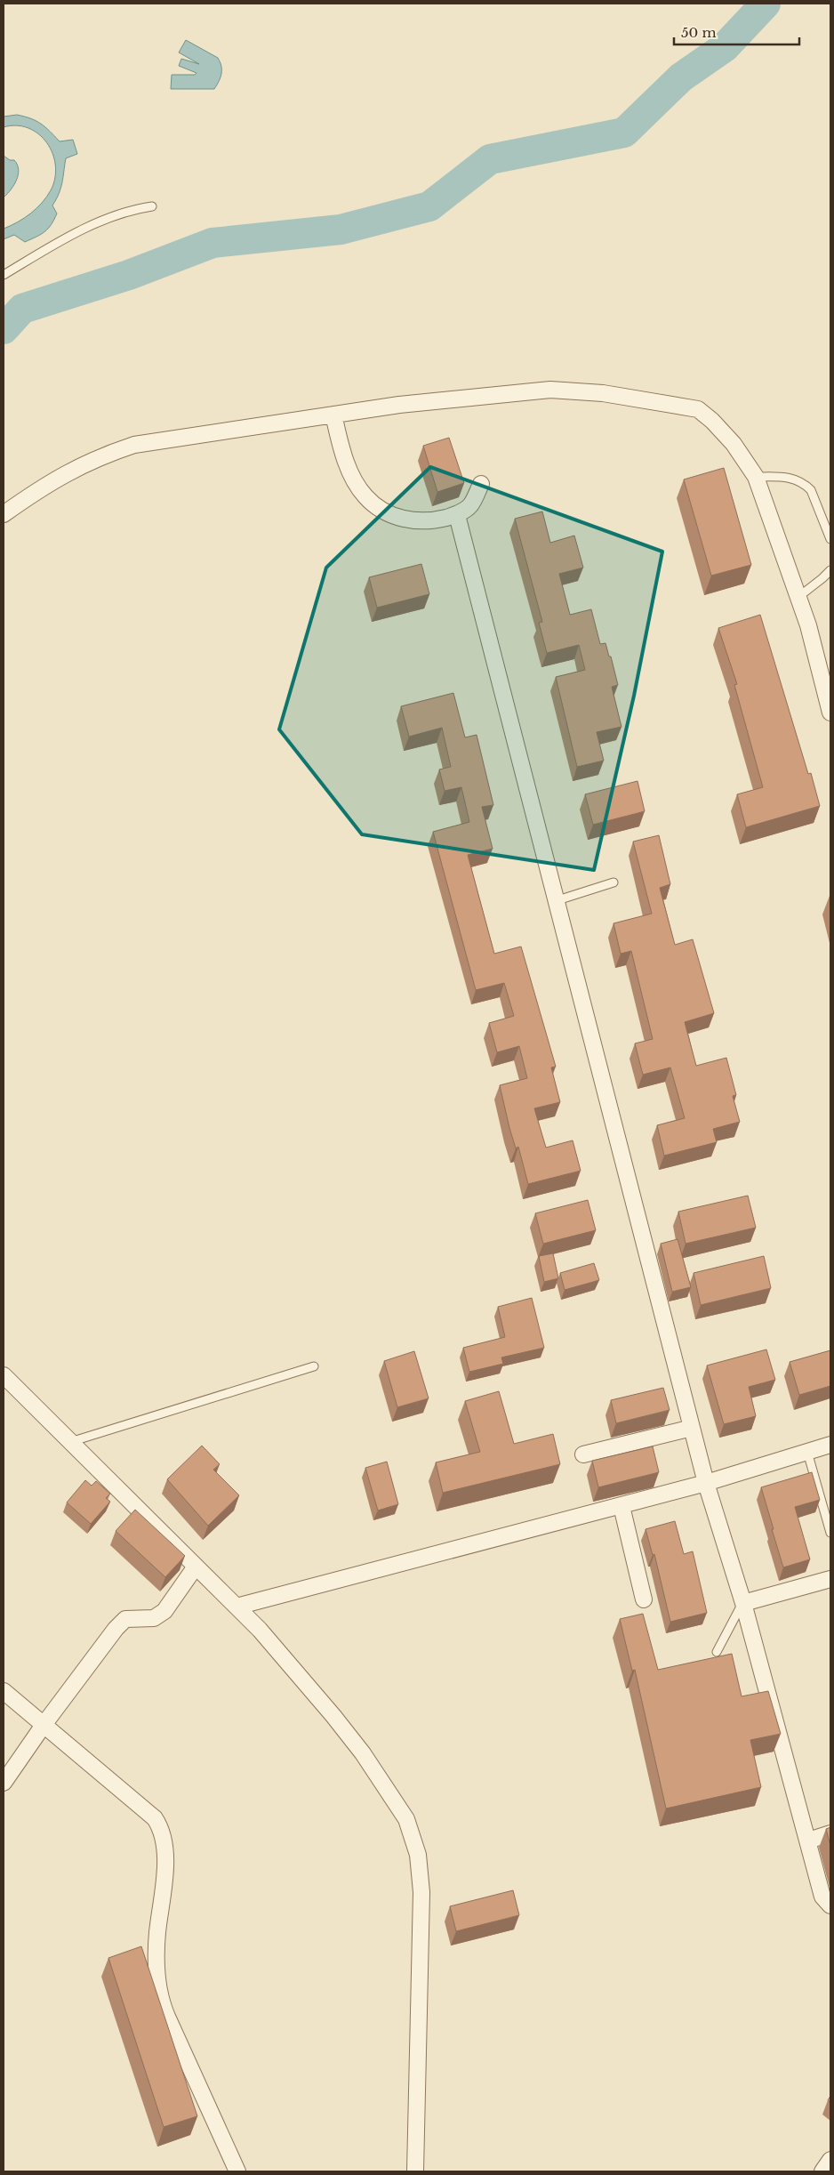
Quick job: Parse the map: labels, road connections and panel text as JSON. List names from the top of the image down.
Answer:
{
  "scale_bar": "50 m"
}
